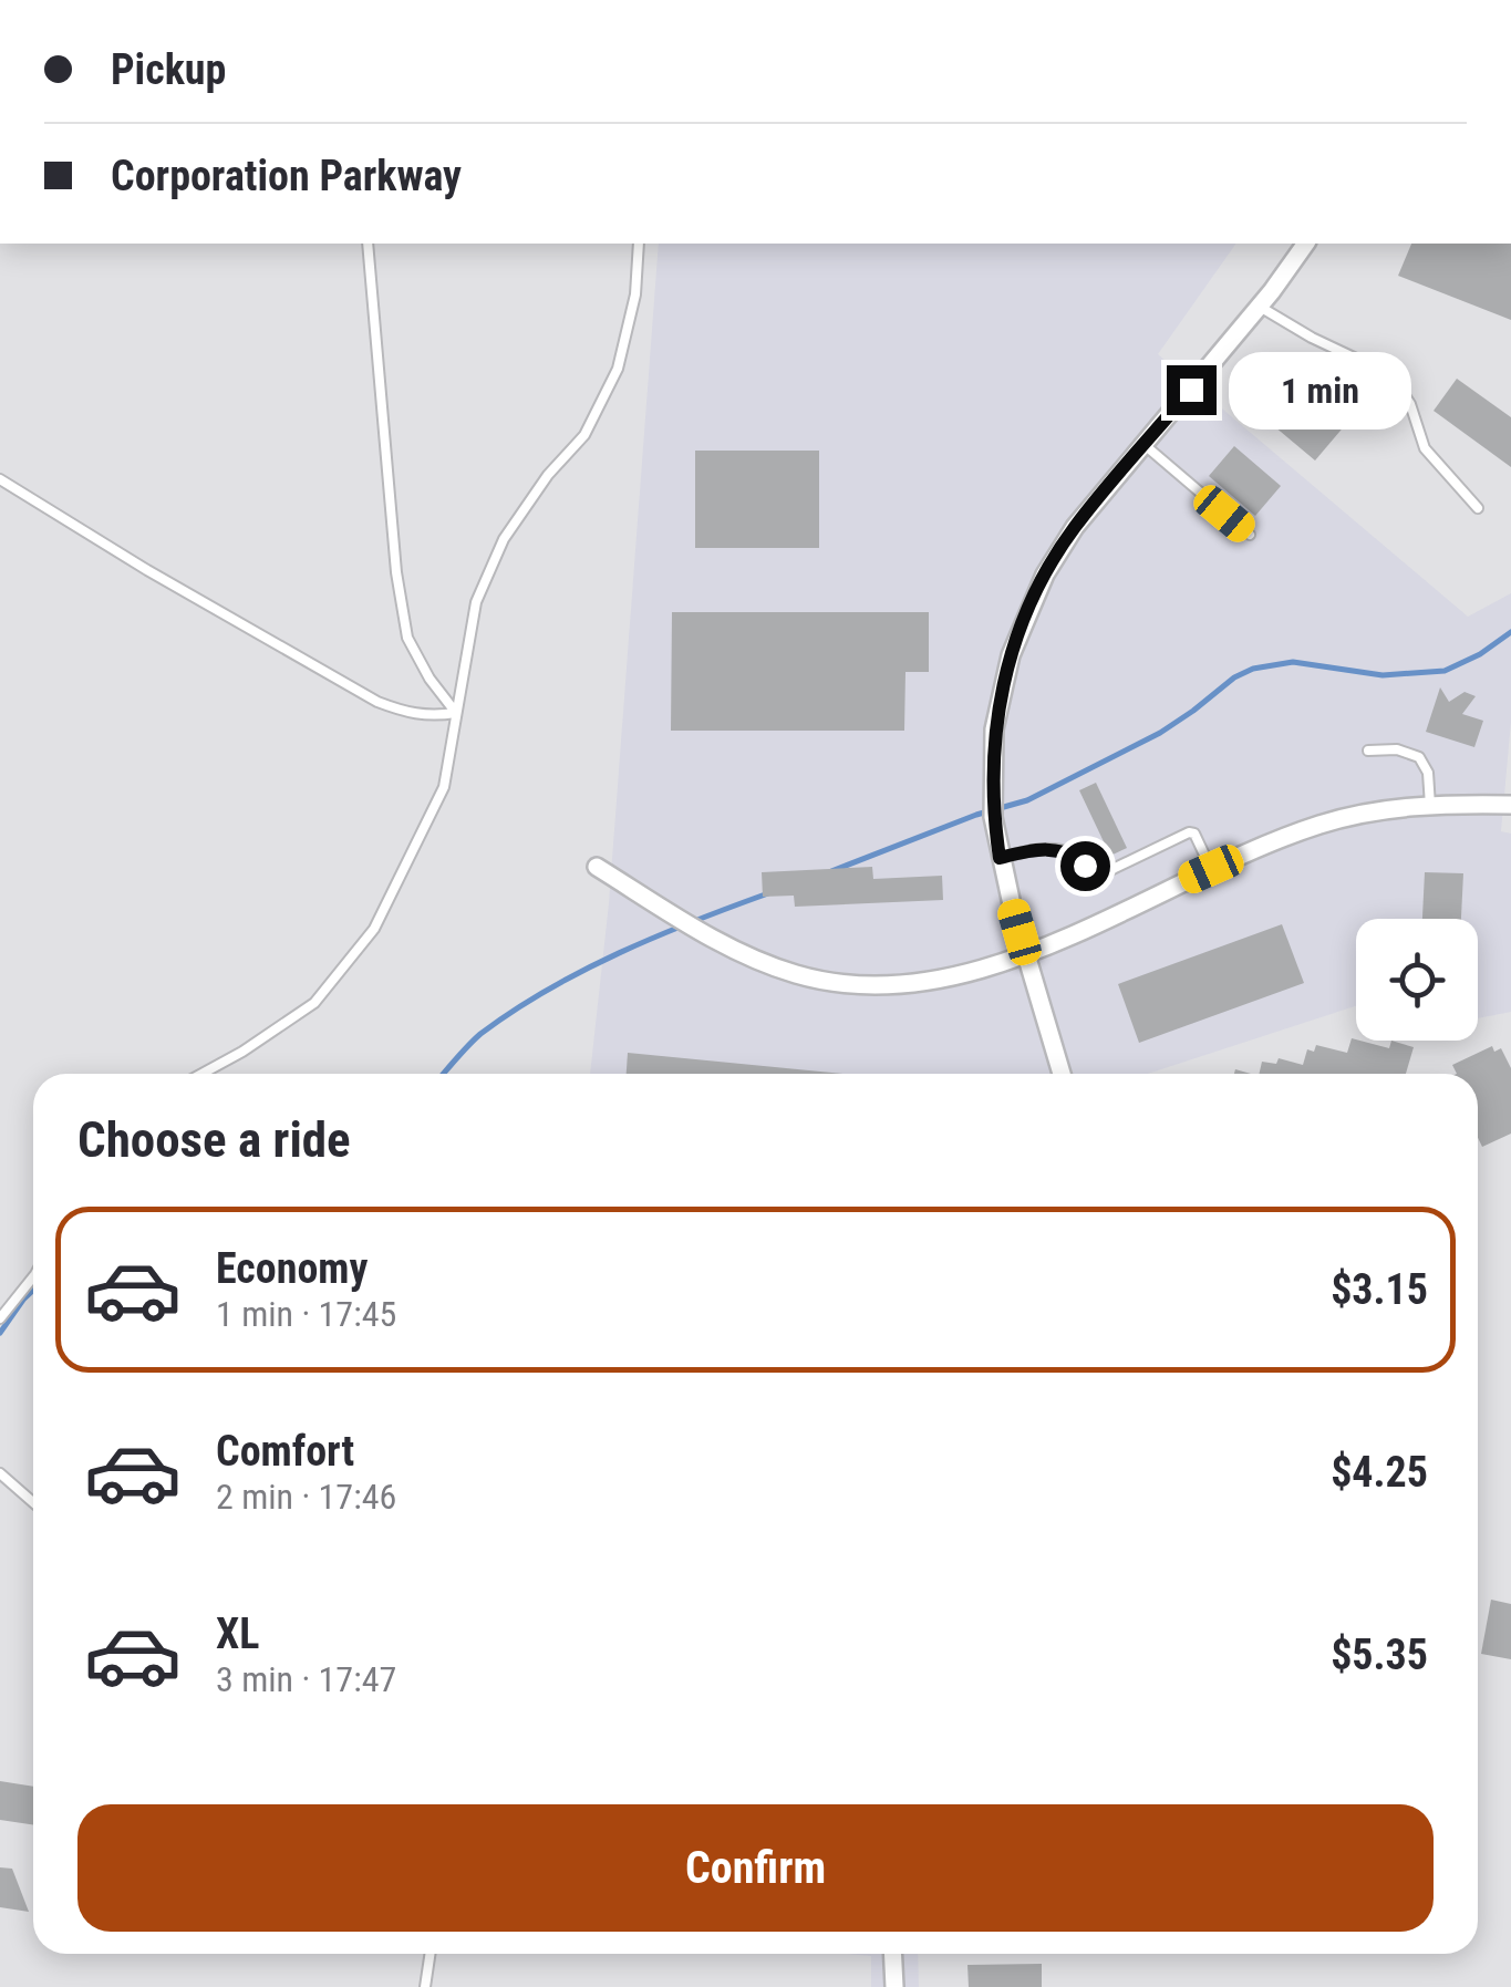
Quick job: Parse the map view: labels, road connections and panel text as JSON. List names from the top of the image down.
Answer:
{
  "page": {
    "banner": ["Pickup", "Corporation Parkway"],
    "bubble": "1 min",
    "heading": "Choose a ride",
    "list": [
      {
        "name": "Economy",
        "note": "1 min · 17:45",
        "value": "$3.15"
      },
      {
        "name": "Comfort",
        "note": "2 min · 17:46",
        "value": "$4.25"
      },
      {
        "name": "XL",
        "note": "3 min · 17:47",
        "value": "$5.35"
      }
    ],
    "buttons": "Confirm"
  }
}
